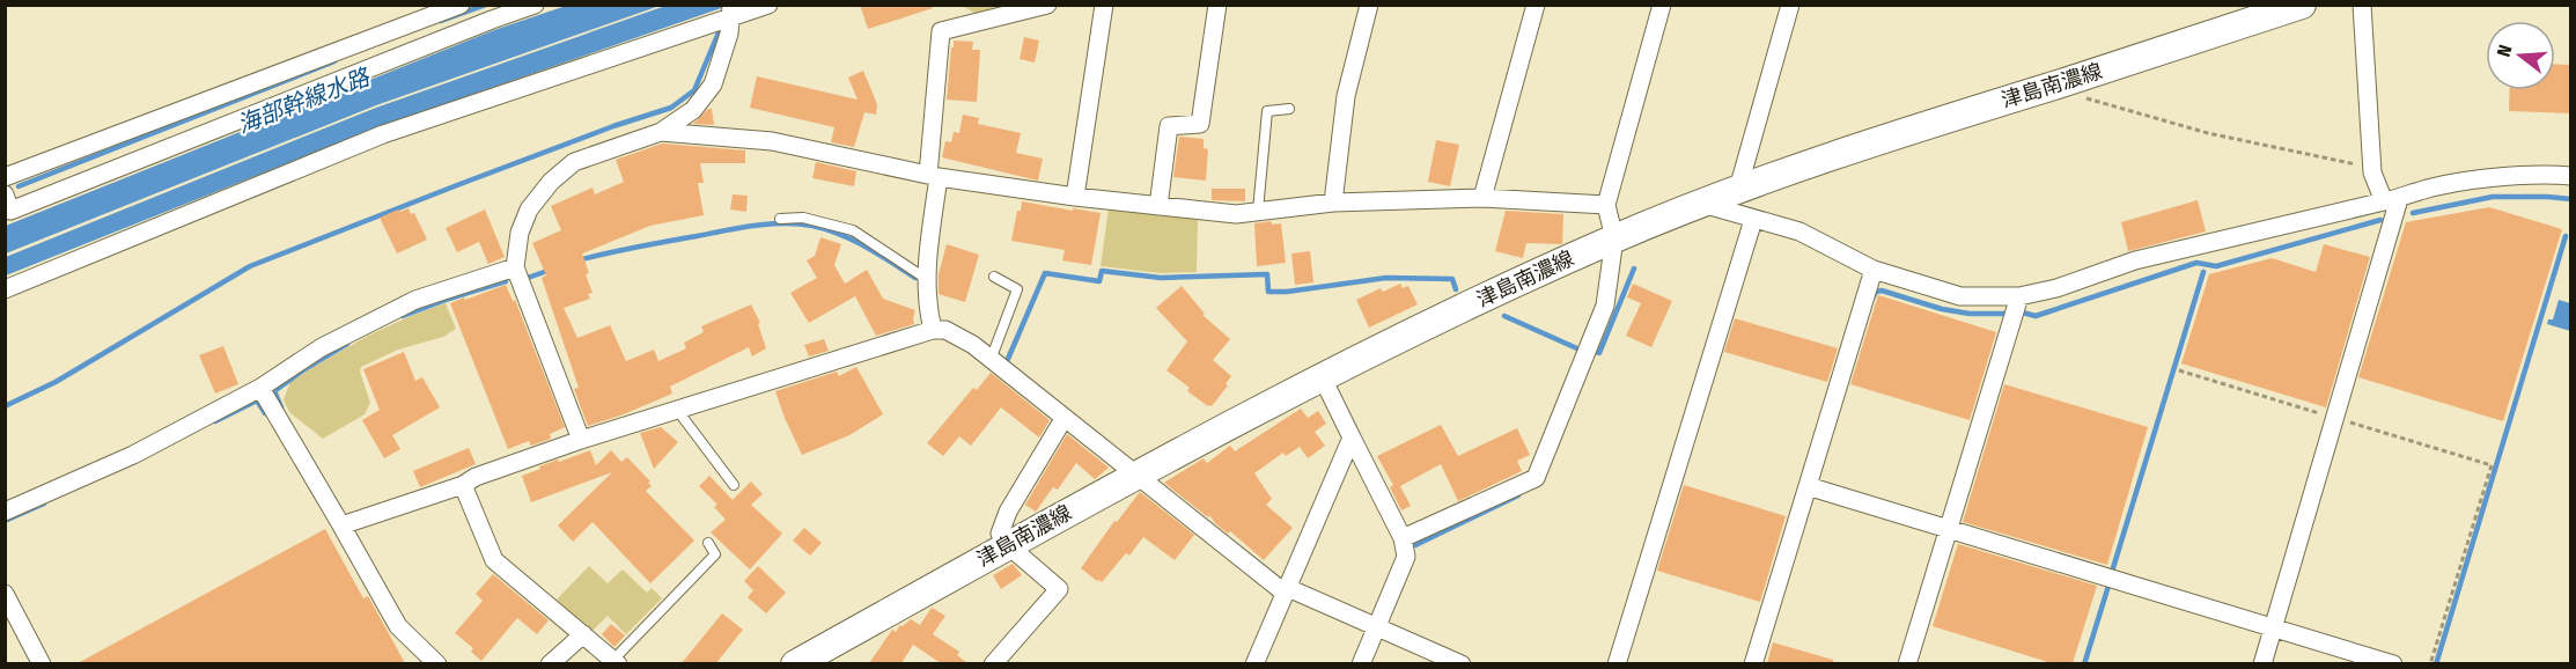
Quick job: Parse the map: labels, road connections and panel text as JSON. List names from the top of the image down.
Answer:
{
  "streets": {
    "main road": ["津島南濃線"]
  },
  "water": ["海部幹線水路"],
  "north": "left"
}
